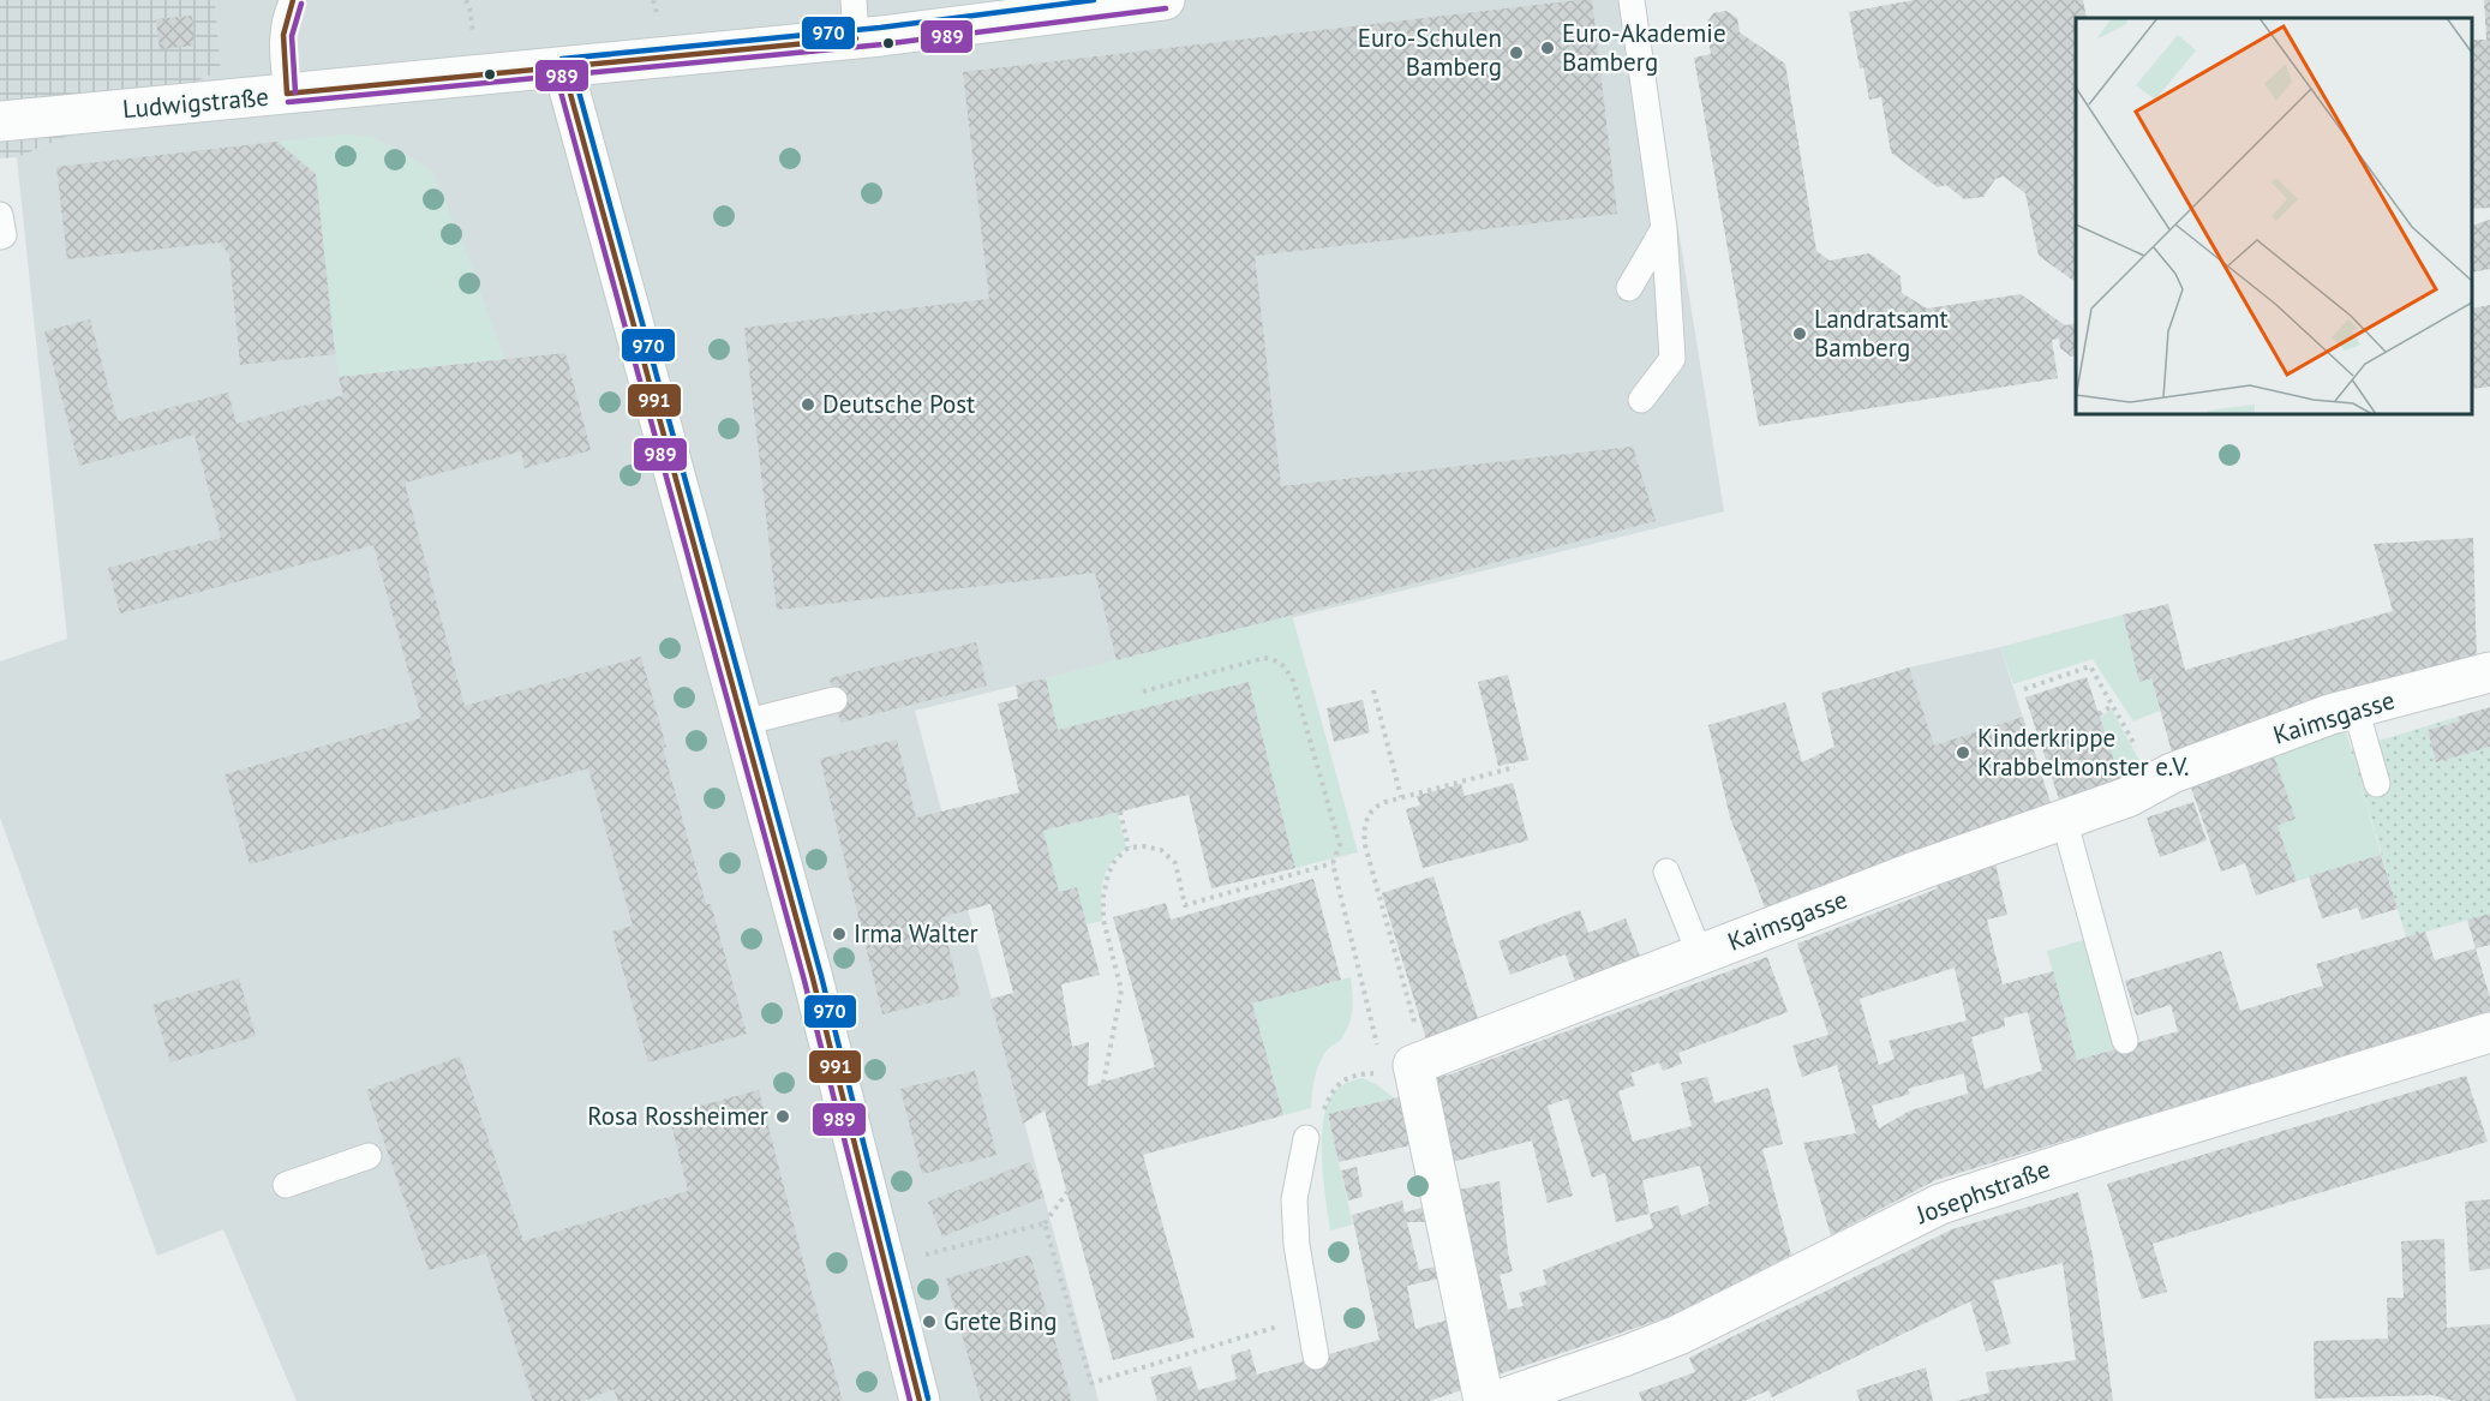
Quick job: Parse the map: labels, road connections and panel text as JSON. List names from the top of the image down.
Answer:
{
  "streets": {
    "street": ["Ludwigstraße", "Kaimsgasse", "Josephstraße"]
  },
  "places": [
    "Euro-Akademie Bamberg",
    "Euro-Schulen Bamberg",
    "Landratsamt Bamberg",
    "Deutsche Post",
    "Kinderkrippe Krabbelmonster e.V.",
    "Irma Walter",
    "Rosa Rossheimer",
    "Grete Bing"
  ],
  "lines": ["transit line 991", "transit line 970", "transit line 989"]
}
